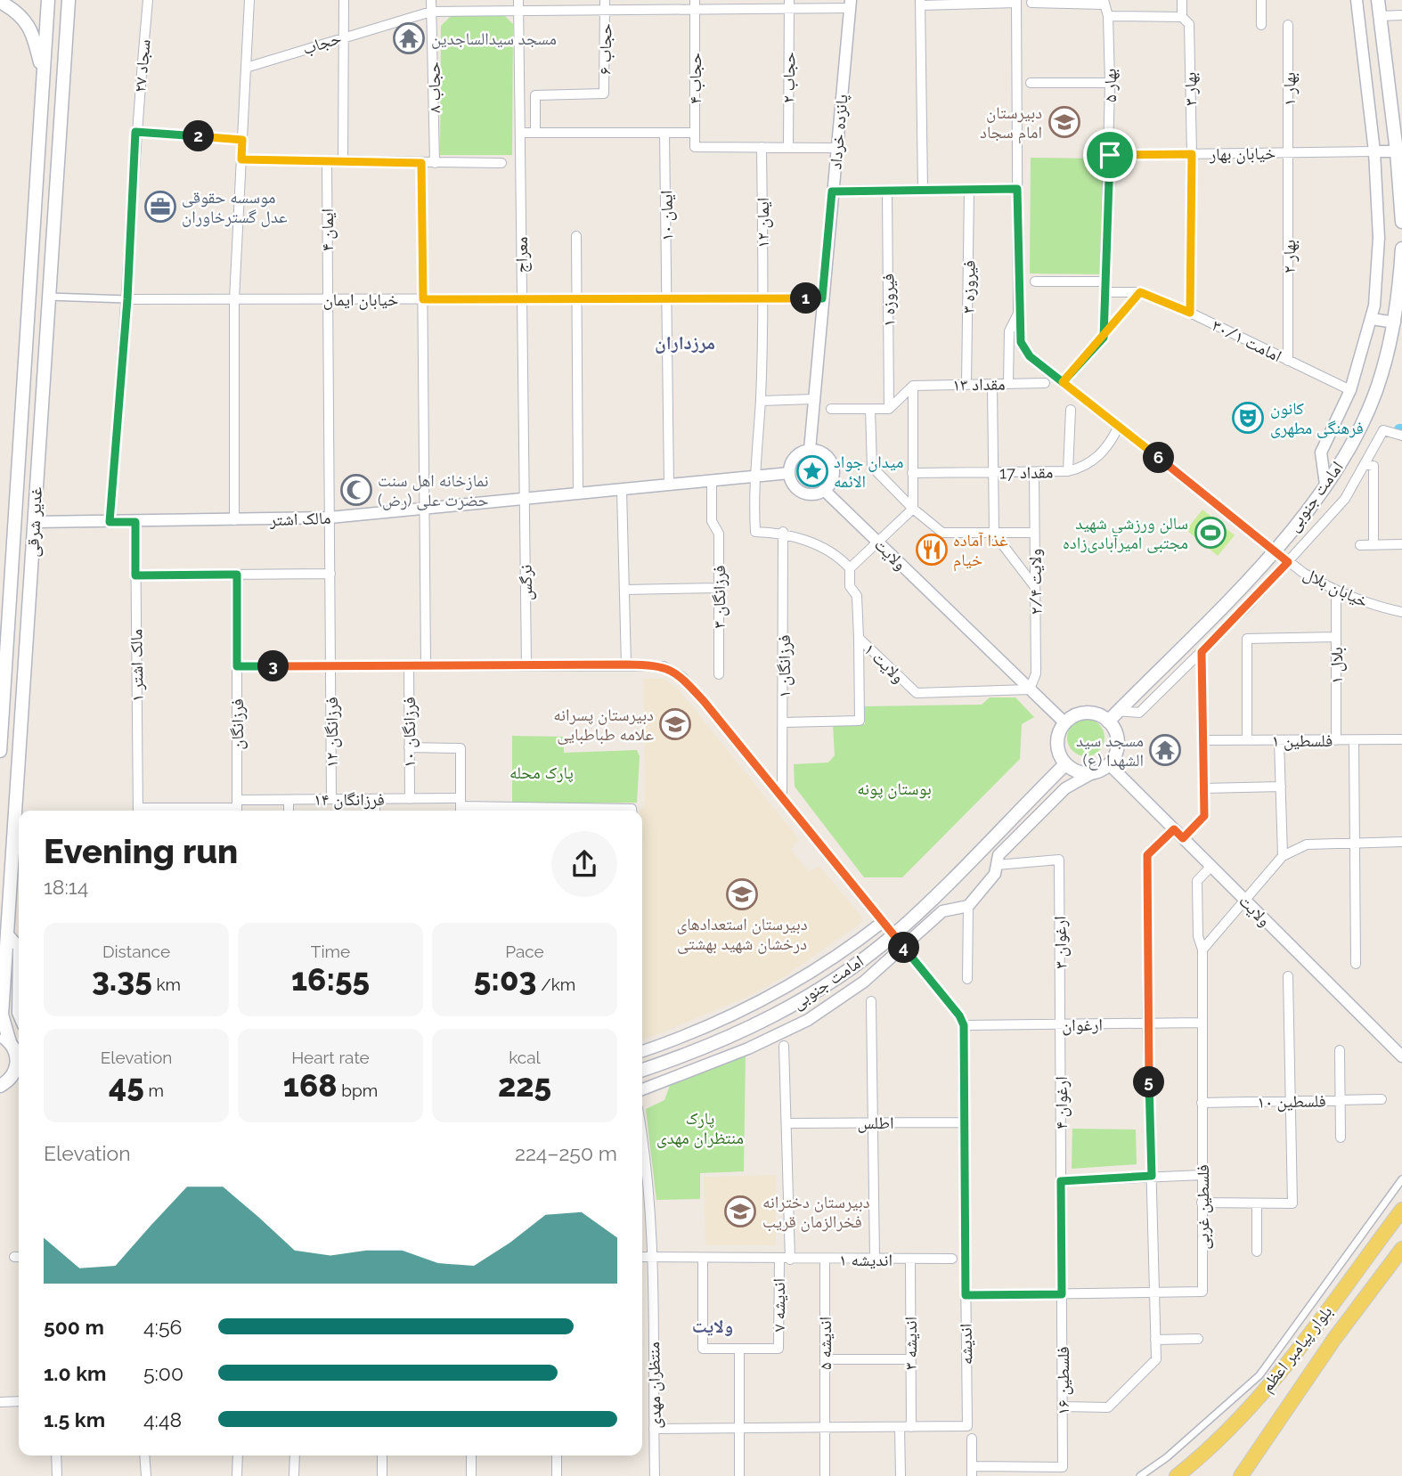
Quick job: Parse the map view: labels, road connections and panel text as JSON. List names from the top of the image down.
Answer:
{
  "streets": {
    "main road": ["امامت جنوبی", "غدیر شرقی", "بلوار پیامبر اعظم"],
    "street": [
      "حجاب",
      "حجاب ۶",
      "سجاد ۲۷",
      "حجاب ۲",
      "حجاب ۴",
      "بهار ۵",
      "حجاب ۸",
      "بهار ۳",
      "بهار ۱",
      "پانزده خرداد",
      "خیابان بهار",
      "ایمان ۱۰",
      "ایمان ۱۲",
      "ایمان ۴",
      "معراج",
      "بهار ۲",
      "فیروزه ۳",
      "خیابان ایمان",
      "فیروزه ۱",
      "امامت ۳۰/۱",
      "مقداد ۱۳",
      "مقداد 17",
      "مالک اشتر",
      "ولایت",
      "ولایت ۲/۴",
      "نرگس",
      "خیابان بلال",
      "فرزانگان ۳",
      "ولایت ۱",
      "مالک اشتر ۱",
      "بلال ۱",
      "فرزانگان ۱",
      "فرزانگان",
      "فرزانگان ۱۲",
      "فرزانگان ۱۰",
      "فلسطین ۱",
      "فرزانگان ۱۴",
      "ارغوان ۳",
      "ارغوان",
      "فلسطین ۱۰",
      "ارغوان ۴",
      "اطلس",
      "فلسطین غربی",
      "اندیشه ۱",
      "اندیشه ۷",
      "اندیشه ۵",
      "اندیشه ۳",
      "اندیشه",
      "فلسطین ۱۶",
      "منتظران مهدی"
    ]
  },
  "crossings": [
    ["حجاب", "حجاب ۶"],
    ["حجاب", "حجاب ۲"],
    ["حجاب", "حجاب ۴"],
    ["حجاب", "حجاب ۸"],
    ["حجاب", "پانزده خرداد"],
    ["حجاب", "معراج"],
    ["سجاد ۲۷", "خیابان ایمان"],
    ["سجاد ۲۷", "مالک اشتر"],
    ["حجاب ۴", "ایمان ۱۲"],
    ["بهار ۵", "خیابان بهار"],
    ["بهار ۵", "امامت ۳۰/۱"],
    ["بهار ۳", "خیابان بهار"],
    ["بهار ۳", "امامت ۳۰/۱"],
    ["بهار ۱", "خیابان بهار"],
    ["بهار ۱", "بهار ۲"],
    ["پانزده خرداد", "خیابان ایمان"],
    ["پانزده خرداد", "مالک اشتر"],
    ["پانزده خرداد", "ولایت"],
    ["خیابان بهار", "بهار ۲"],
    ["ایمان ۱۰", "خیابان ایمان"],
    ["ایمان ۱۰", "مالک اشتر"],
    ["ایمان ۱۲", "خیابان ایمان"],
    ["ایمان ۱۲", "مالک اشتر"],
    ["ایمان ۱۲", "فرزانگان ۱"],
    ["ایمان ۴", "خیابان ایمان"],
    ["ایمان ۴", "مالک اشتر"],
    ["ایمان ۴", "فرزانگان ۱۲"],
    ["معراج", "خیابان ایمان"],
    ["معراج", "مالک اشتر"],
    ["معراج", "نرگس"],
    ["بهار ۲", "امامت ۳۰/۱"],
    ["فیروزه ۳", "مقداد ۱۳"],
    ["خیابان ایمان", "غدیر شرقی"],
    ["مقداد 17", "ولایت ۲/۴"],
    ["مقداد 17", "خیابان بلال"],
    ["امامت جنوبی", "ولایت"],
    ["امامت جنوبی", "خیابان بلال"],
    ["مالک اشتر", "غدیر شرقی"],
    ["مالک اشتر", "ولایت"],
    ["مالک اشتر", "نرگس"],
    ["مالک اشتر", "فرزانگان ۳"],
    ["مالک اشتر", "مالک اشتر ۱"],
    ["مالک اشتر", "فرزانگان ۱۲"],
    ["ولایت", "ولایت ۲/۴"],
    ["ولایت", "ولایت ۱"],
    ["ولایت", "فلسطین غربی"],
    ["ولایت ۲/۴", "ولایت ۱"],
    ["خیابان بلال", "بلال ۱"],
    ["ولایت ۱", "فرزانگان ۱"],
    ["بلال ۱", "فلسطین ۱"],
    ["فرزانگان", "فرزانگان ۱۴"],
    ["فرزانگان ۱۲", "فرزانگان ۱۴"],
    ["فرزانگان ۱۰", "فرزانگان ۱۴"],
    ["ارغوان ۳", "ارغوان"],
    ["ارغوان ۳", "ارغوان ۴"],
    ["ارغوان", "ارغوان ۴"],
    ["ارغوان", "فلسطین غربی"],
    ["ارغوان", "اندیشه"],
    ["فلسطین ۱۰", "فلسطین غربی"],
    ["ارغوان ۴", "فلسطین غربی"],
    ["ارغوان ۴", "فلسطین ۱۶"],
    ["اطلس", "اندیشه"],
    ["فلسطین غربی", "اندیشه"],
    ["فلسطین غربی", "فلسطین ۱۶"],
    ["اندیشه ۱", "اندیشه ۷"],
    ["اندیشه ۱", "اندیشه ۵"],
    ["اندیشه ۱", "اندیشه ۳"],
    ["اندیشه ۱", "منتظران مهدی"],
    ["اندیشه ۵", "اندیشه"],
    ["اندیشه ۳", "اندیشه"],
    ["اندیشه", "منتظران مهدی"]
  ],
  "districts": ["مرزداران", "ولایت"],
  "parks": ["پارک محله", "بوستان پونه", "پارک منتظران مهدی"],
  "places": {
    "temple": ["مسجد سیدالساجدین", "مسجد سید الشهدا (ع)"],
    "school or university": [
      "دبیرستان امام سجاد",
      "دبیرستان پسرانه علامه طباطبایی",
      "دبیرستان استعدادهای درخشان شهید بهشتی",
      "دبیرستان دخترانه فخرالزمان قریب"
    ],
    "office": ["موسسه حقوقی عدل گسترخاوران"],
    "theatre": ["کانون فرهنگی مطهری"],
    "place": ["میدان جواد الائمه"],
    "mosque": ["نمازخانه اهل سنت حضرت علی (رض)"],
    "sports": ["سالن ورزشی شهید مجتبی امیرآبادی‌زاده"],
    "restaurant": ["غذا آماده خیام"]
  },
  "page": {
    "pins": [
      "2",
      "1",
      "6",
      "3",
      "4",
      "5"
    ],
    "heading": ["Evening run", "18:14"],
    "stats": [
      ["Distance", "3.35 km"],
      ["Time", "16:55"],
      ["Pace", "5:03 /km"],
      ["Elevation", "45 m"],
      ["Heart rate", "168 bpm"],
      ["kcal", "225"]
    ],
    "chart": ["Elevation", "224–250 m"],
    "list": [
      {
        "name": "500 m",
        "note": "4:56"
      },
      {
        "name": "1.0 km",
        "note": "5:00"
      },
      {
        "name": "1.5 km",
        "note": "4:48"
      }
    ]
  }
}
